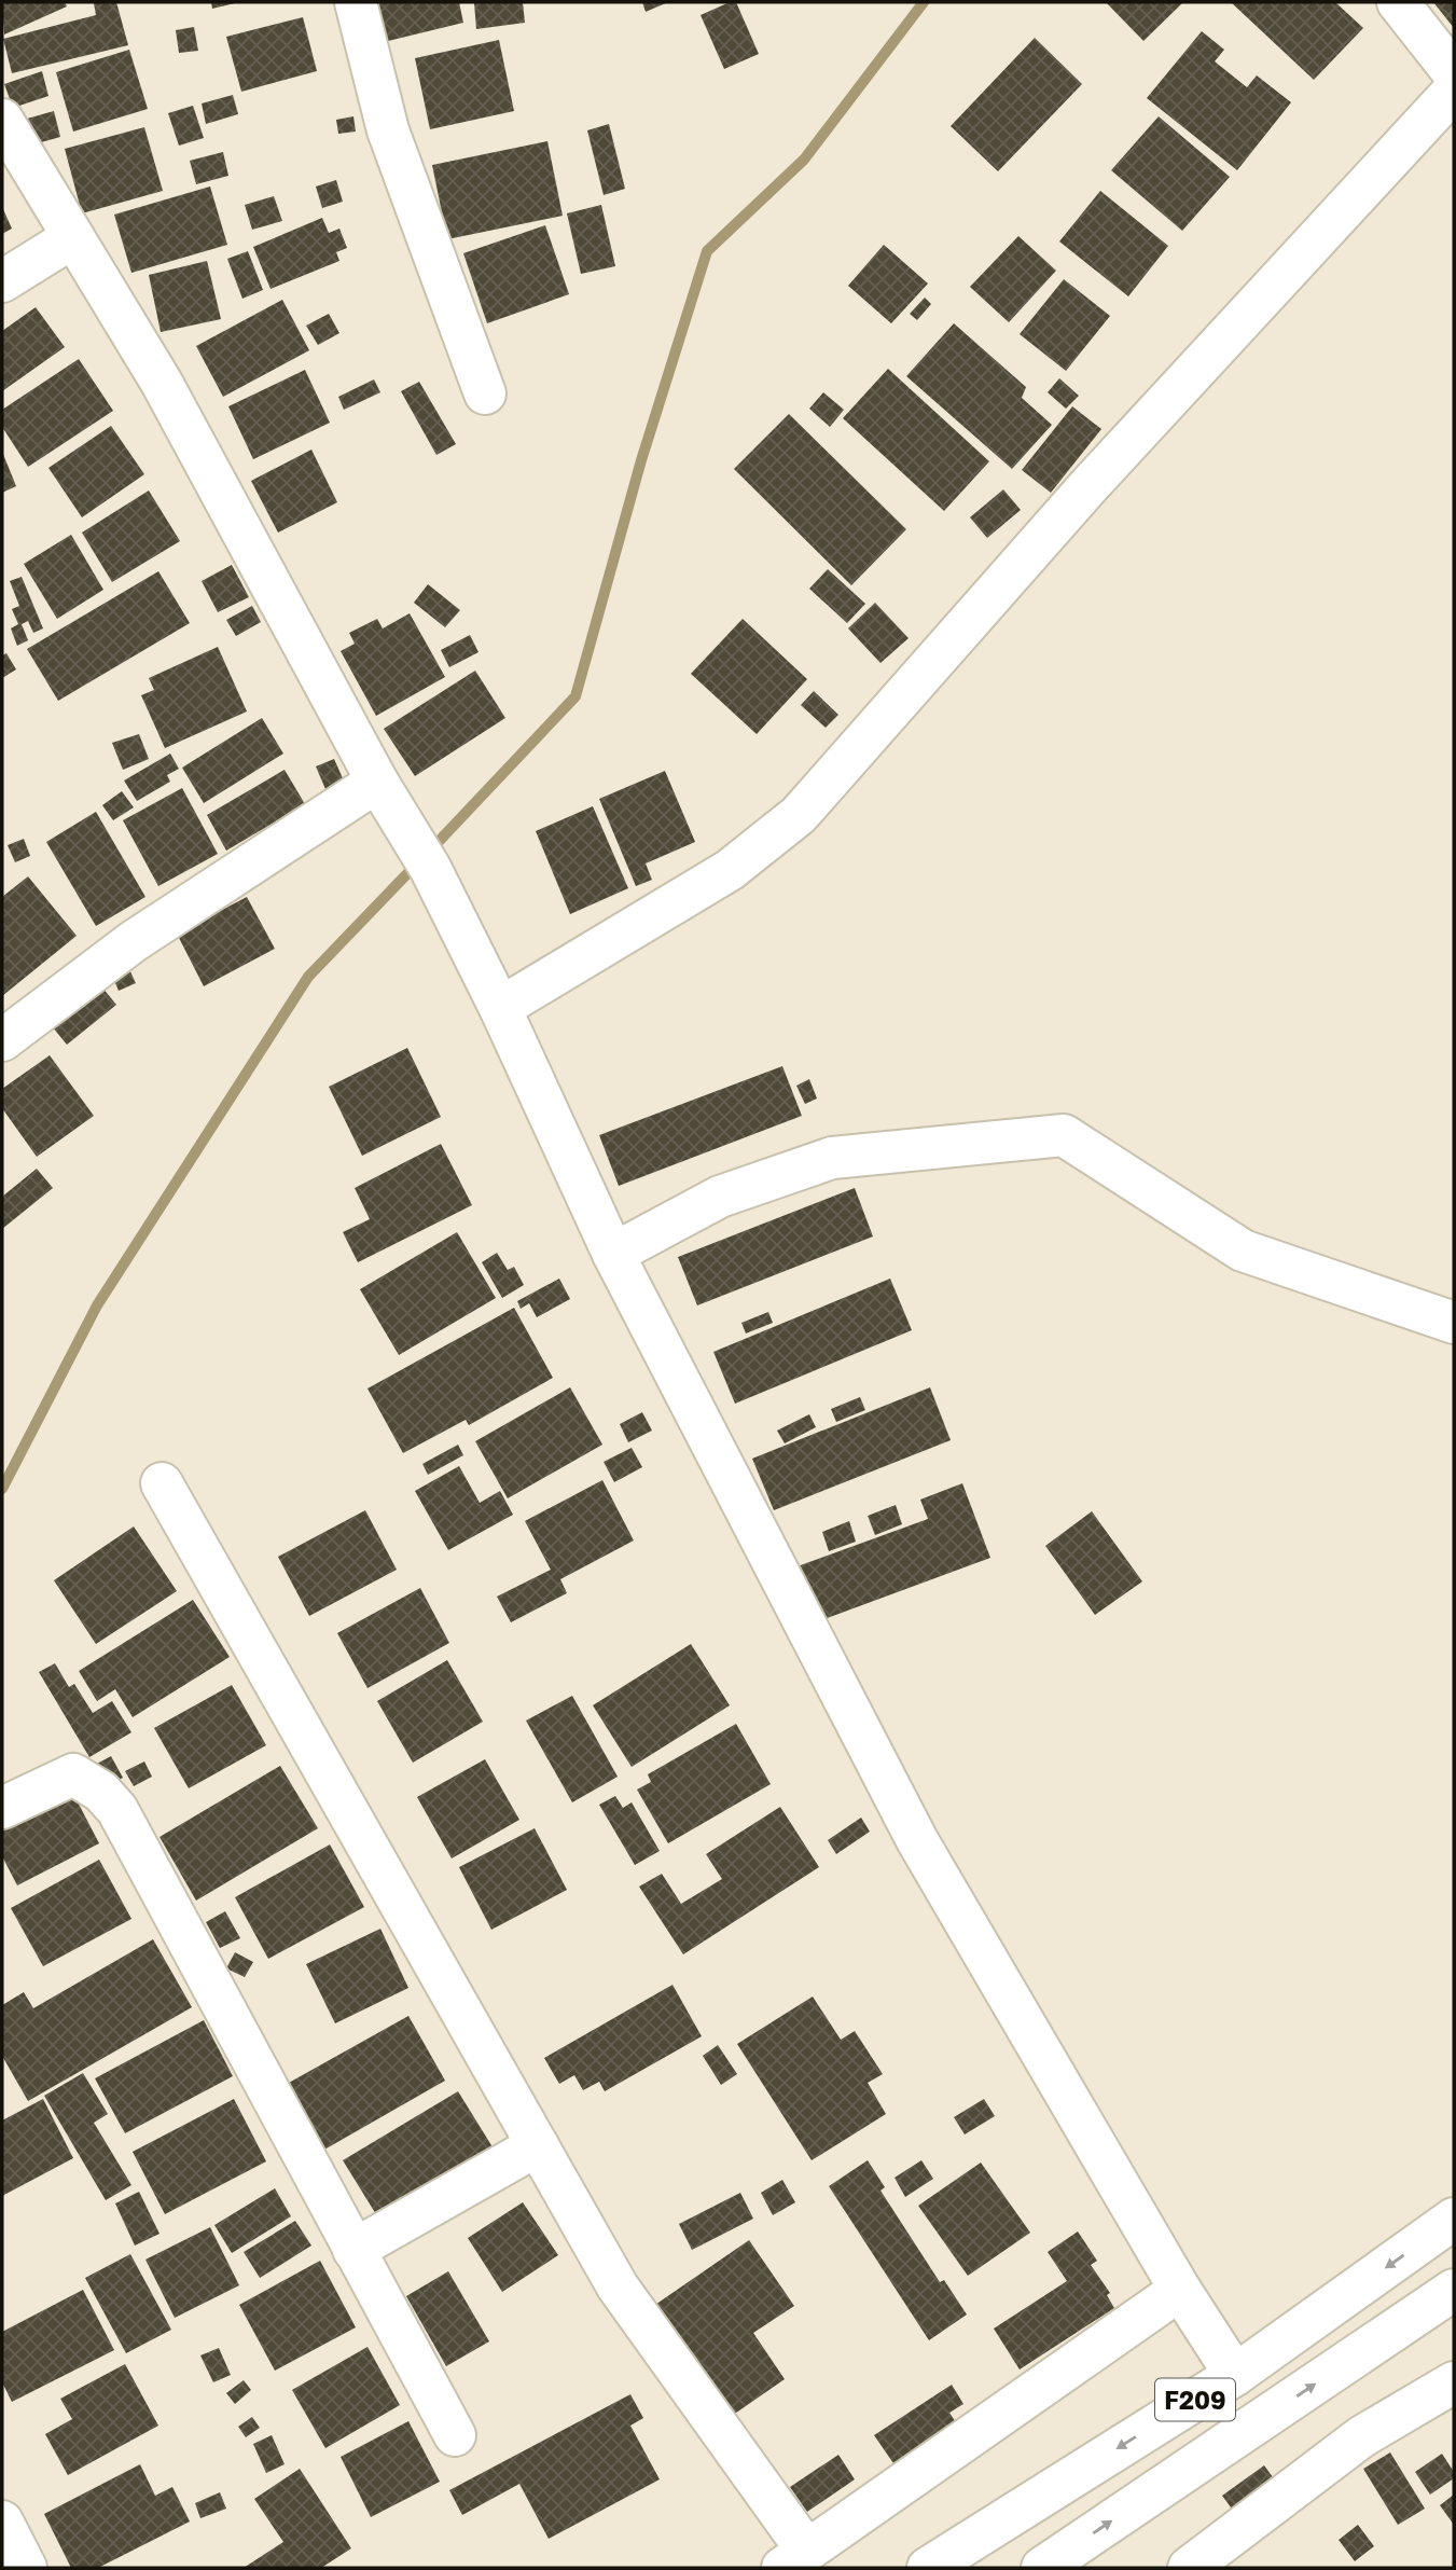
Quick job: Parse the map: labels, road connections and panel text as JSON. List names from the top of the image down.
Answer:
{
  "streets": {
    "street": ["F209"]
  }
}
